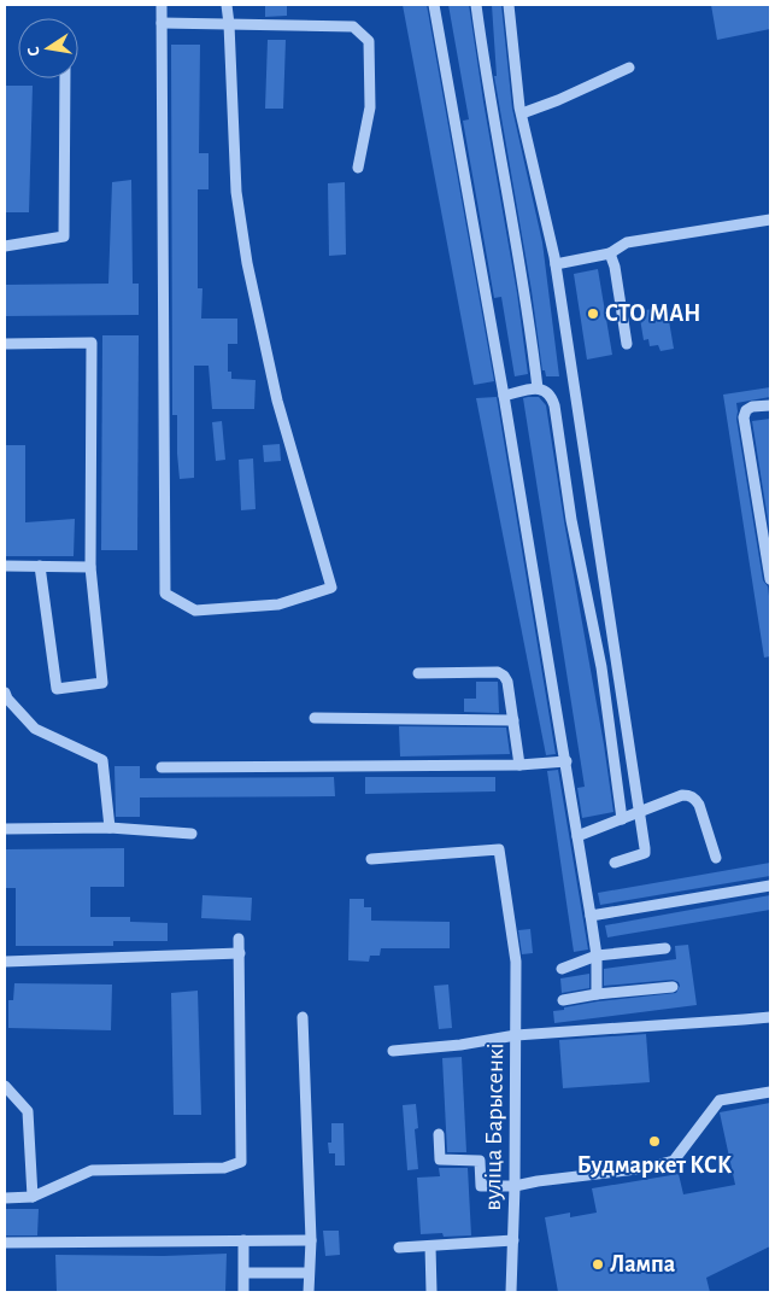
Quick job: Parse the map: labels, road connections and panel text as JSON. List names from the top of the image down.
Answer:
{
  "streets": {
    "street": ["вуліца Барысенкі"]
  },
  "places": ["СТО МАН", "Будмаркет КСК", "Лампа"],
  "north": "left"
}
